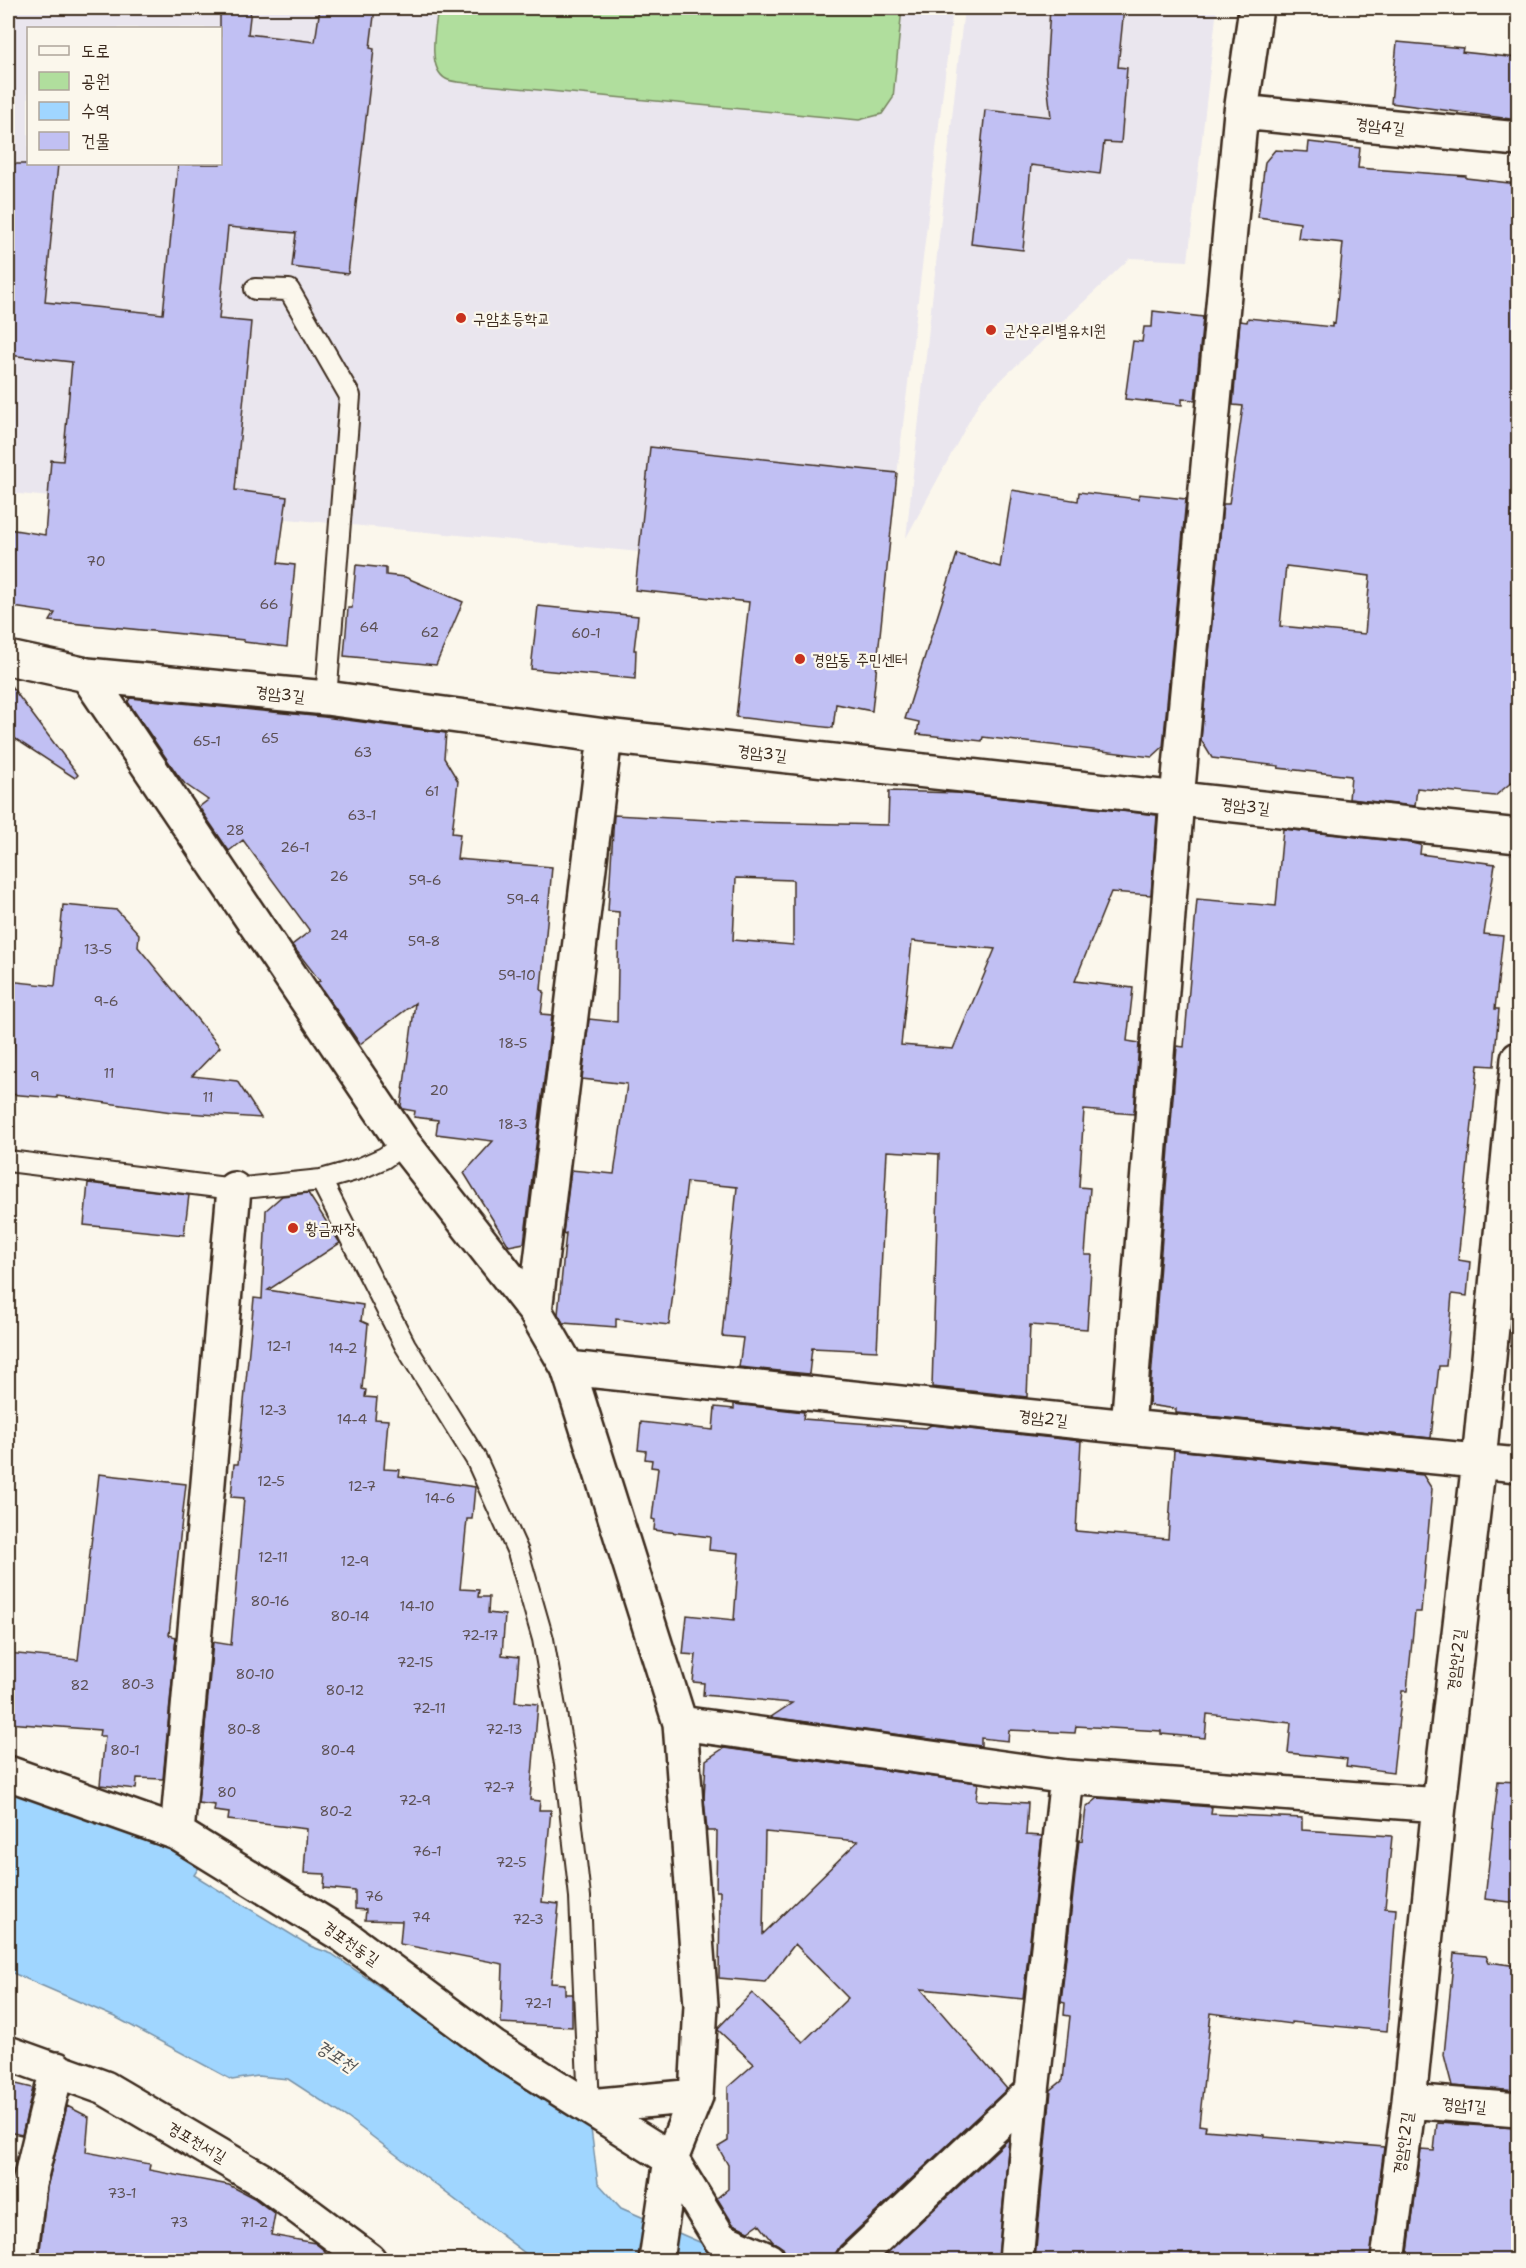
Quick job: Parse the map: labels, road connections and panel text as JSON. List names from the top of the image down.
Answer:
{
  "streets": {
    "street": [
      "경암4길",
      "경암3길",
      "경암2길",
      "경암안2길",
      "경포천동길",
      "경암1길",
      "경포천서길"
    ]
  },
  "crossings": [
    ["경암2길", "경암안2길"],
    ["경암안2길", "경암1길"]
  ],
  "water": ["경포천"],
  "places": [
    "구암초등학교",
    "군산우리별유치원",
    "경암동 주민센터",
    "황금짜장"
  ],
  "house_numbers": [
    "70",
    "66",
    "64",
    "62",
    "60-1",
    "65",
    "65-1",
    "63",
    "61",
    "63-1",
    "28",
    "26-1",
    "26",
    "59-6",
    "59-4",
    "24",
    "59-8",
    "13-5",
    "59-10",
    "9-6",
    "18-5",
    "11",
    "9",
    "20",
    "11",
    "18-3",
    "12-1",
    "14-2",
    "12-3",
    "14-4",
    "12-5",
    "12-7",
    "14-6",
    "12-11",
    "12-9",
    "80-16",
    "14-10",
    "80-14",
    "72-17",
    "72-15",
    "80-10",
    "80-3",
    "82",
    "80-12",
    "72-11",
    "80-8",
    "72-13",
    "80-1",
    "80-4",
    "72-7",
    "80",
    "72-9",
    "80-2",
    "76-1",
    "72-5",
    "76",
    "74",
    "72-3",
    "72-1",
    "73-1",
    "73",
    "71-2"
  ],
  "legend": [
    "도로",
    "공원",
    "수역",
    "건물"
  ]
}
